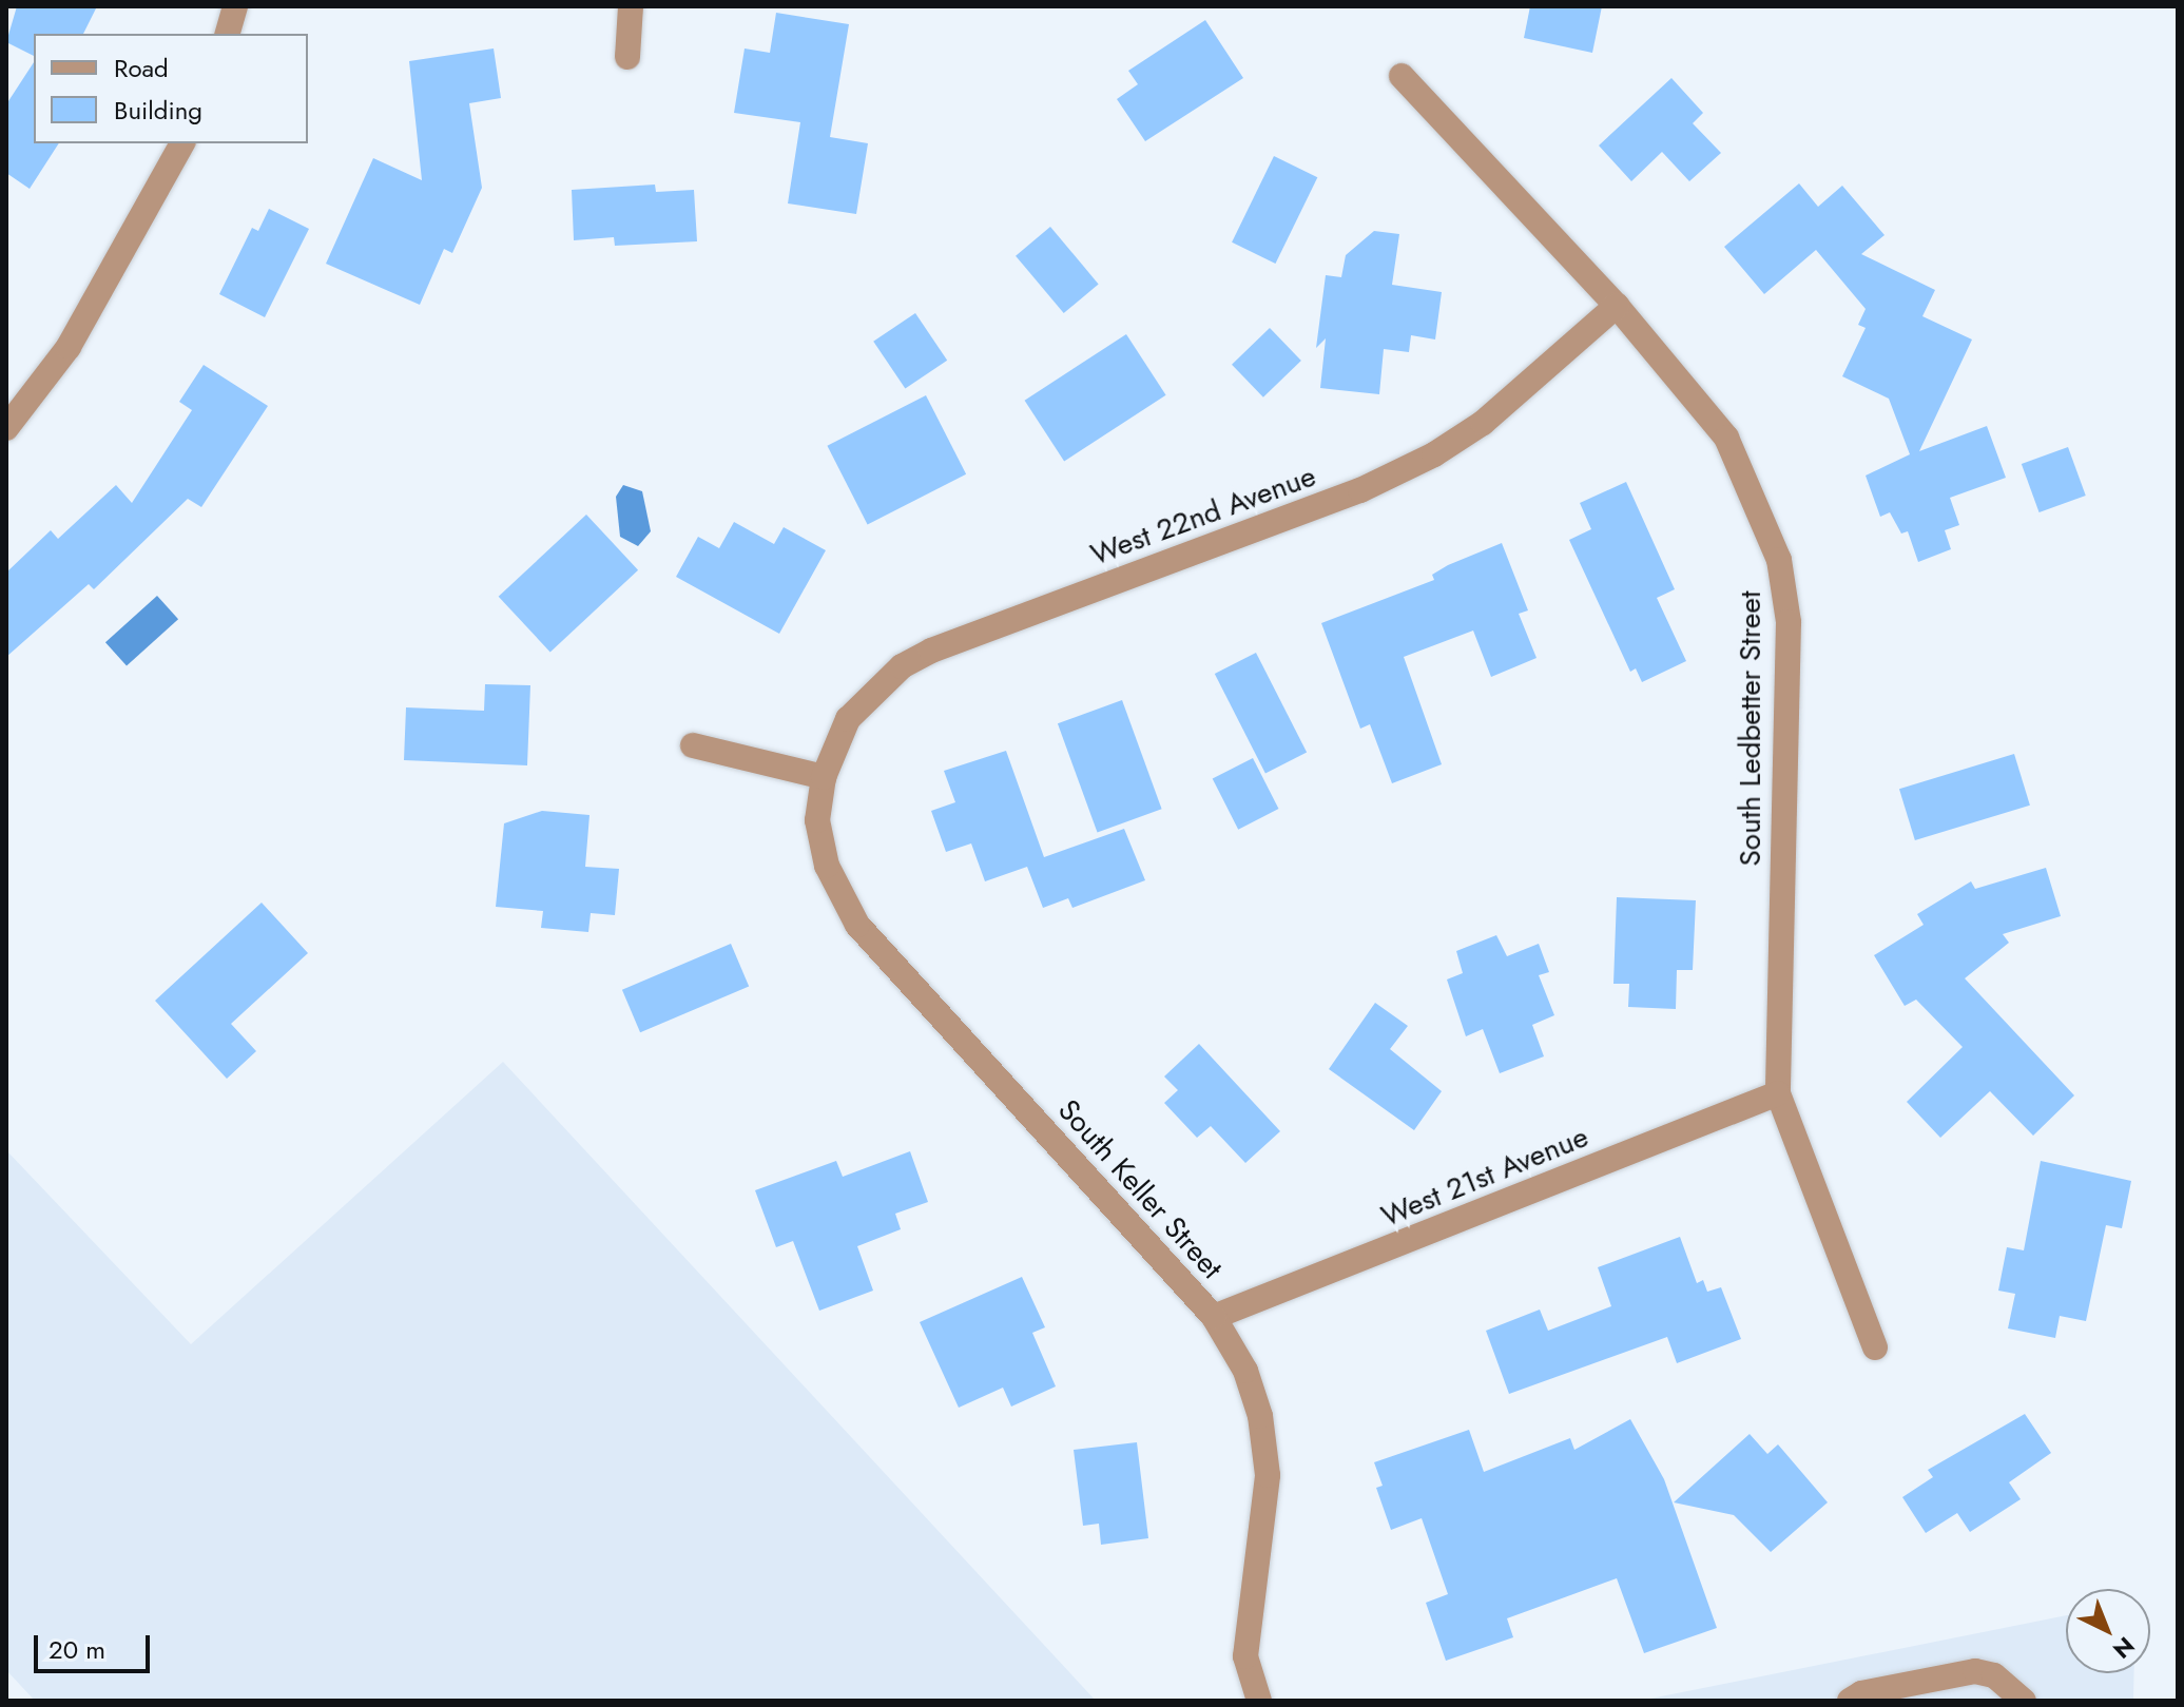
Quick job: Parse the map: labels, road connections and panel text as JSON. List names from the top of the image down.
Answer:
{
  "streets": {
    "street": [
      "West 22nd Avenue",
      "South Ledbetter Street",
      "West 21st Avenue",
      "South Keller Street"
    ]
  },
  "crossings": [
    ["West 22nd Avenue", "South Ledbetter Street"],
    ["West 22nd Avenue", "South Keller Street"],
    ["South Ledbetter Street", "West 21st Avenue"],
    ["West 21st Avenue", "South Keller Street"]
  ],
  "legend": ["Road", "Building"],
  "scale_bar": "20 m",
  "north": "bottom right"
}
